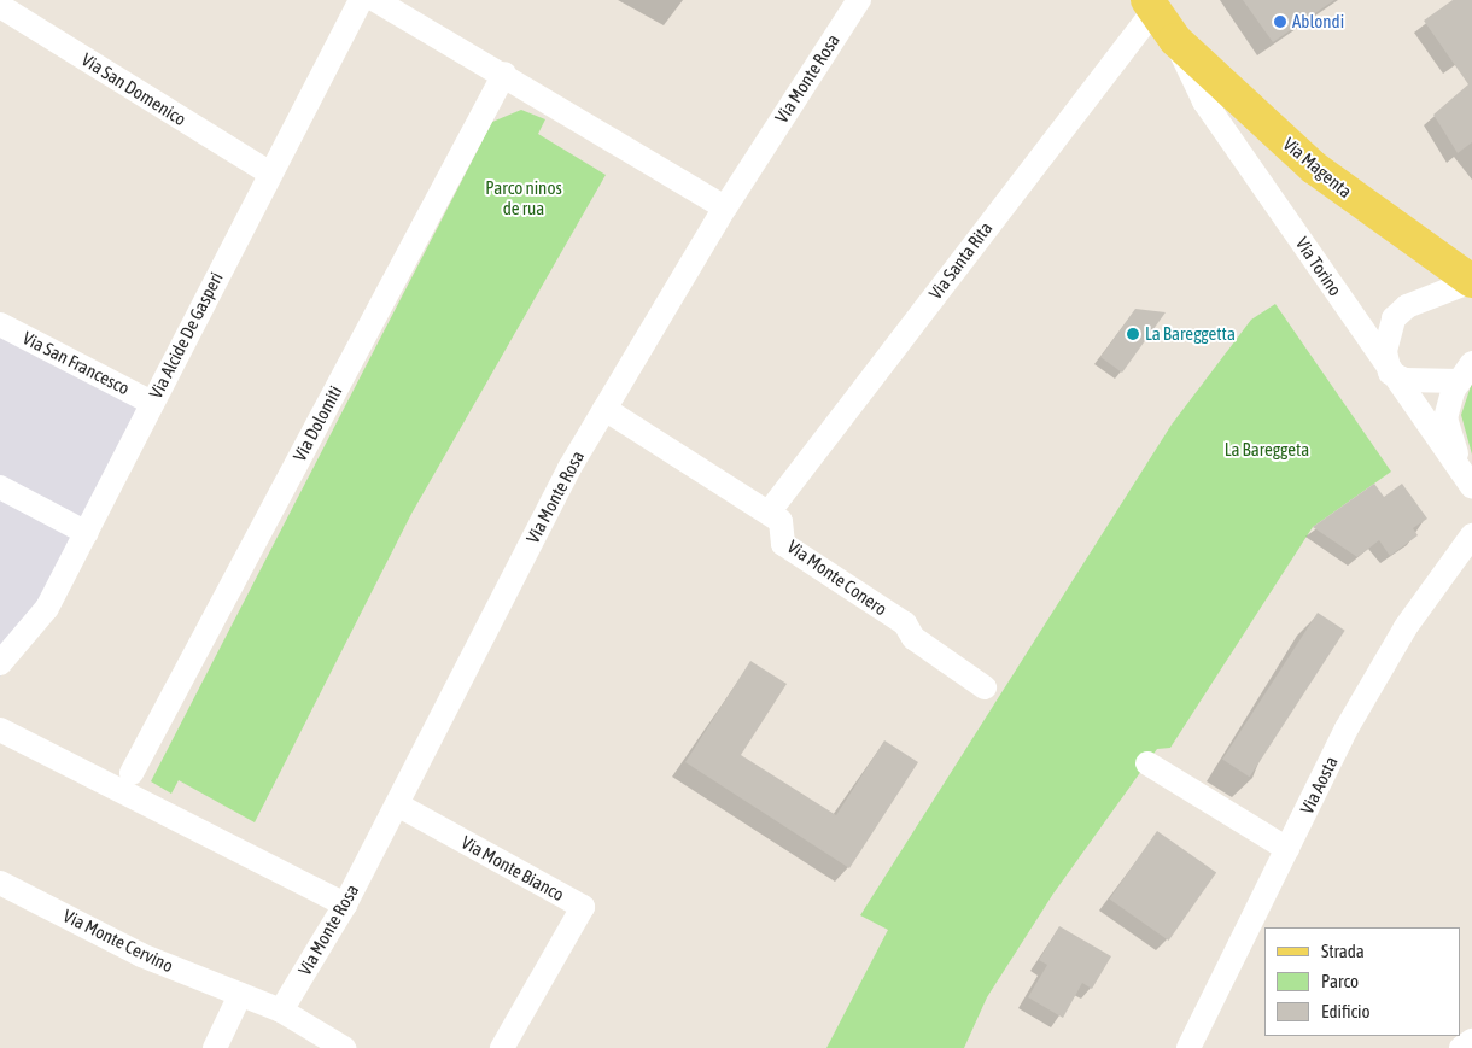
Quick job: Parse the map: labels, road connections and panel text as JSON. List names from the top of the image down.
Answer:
{
  "streets": {
    "main road": ["Via Magenta"],
    "street": [
      "Via Monte Rosa",
      "Via San Domenico",
      "Via Santa Rita",
      "Via Torino",
      "Via Alcide De Gasperi",
      "Via San Francesco",
      "Via Dolomiti",
      "Via Monte Conero",
      "Via Aosta",
      "Via Monte Bianco",
      "Via Monte Cervino"
    ]
  },
  "crossings": [
    ["Via Monte Rosa", "Via Monte Conero"],
    ["Via Monte Rosa", "Via Monte Bianco"],
    ["Via Monte Rosa", "Via Monte Cervino"],
    ["Via San Domenico", "Via Alcide De Gasperi"],
    ["Via Magenta", "Via Santa Rita"],
    ["Via Magenta", "Via Torino"],
    ["Via Santa Rita", "Via Monte Conero"],
    ["Via Alcide De Gasperi", "Via San Francesco"]
  ],
  "parks": ["Parco ninos de rua", "La Bareggeta"],
  "places": ["Ablondi", "La Bareggetta"],
  "legend": ["Strada", "Parco", "Edificio"]
}
